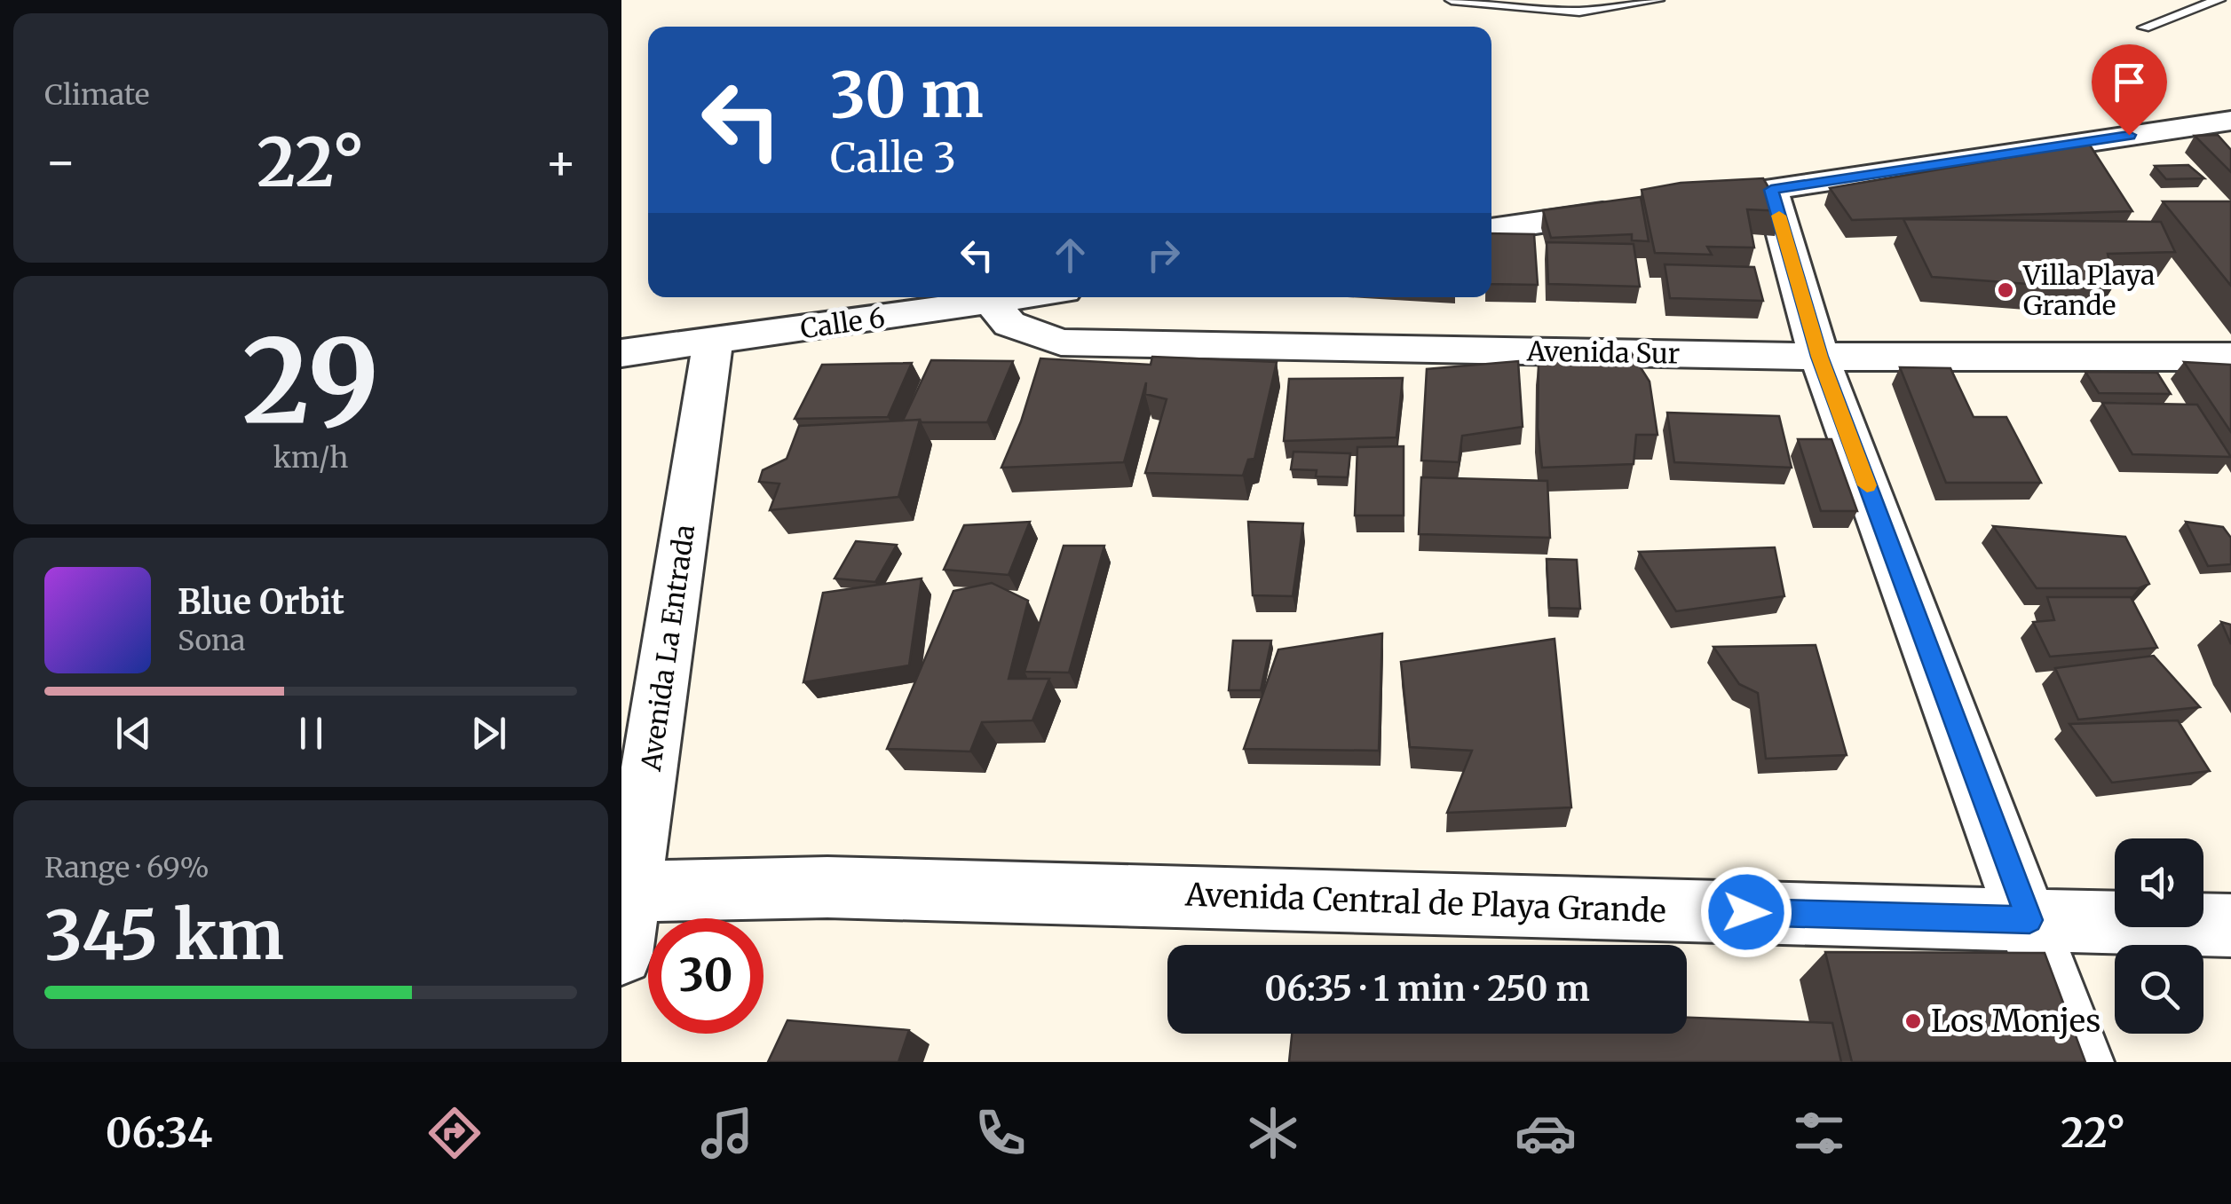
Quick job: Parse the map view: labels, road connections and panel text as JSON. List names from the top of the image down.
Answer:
{
  "streets": {
    "street": [
      "Calle 6",
      "Avenida Sur",
      "Avenida La Entrada",
      "Avenida Central de Playa Grande"
    ]
  },
  "crossings": [
    ["Calle 6", "Avenida Sur"],
    ["Calle 6", "Avenida La Entrada"],
    ["Avenida La Entrada", "Avenida Central de Playa Grande"]
  ],
  "places": ["Villa Playa Grande", "Los Monjes"],
  "page": {
    "tile": [
      "Climate",
      ["29", "km/h"],
      ["Range · 69%", "345 km"]
    ],
    "turn": ["30 m", "Calle 3"],
    "heat": ["−", "22°", "+"],
    "song": ["Blue Orbit", "Sona"],
    "limit": "30",
    "trip": "06:35 · 1 min · 250 m",
    "tabs": ["06:34", "22°"]
  }
}
